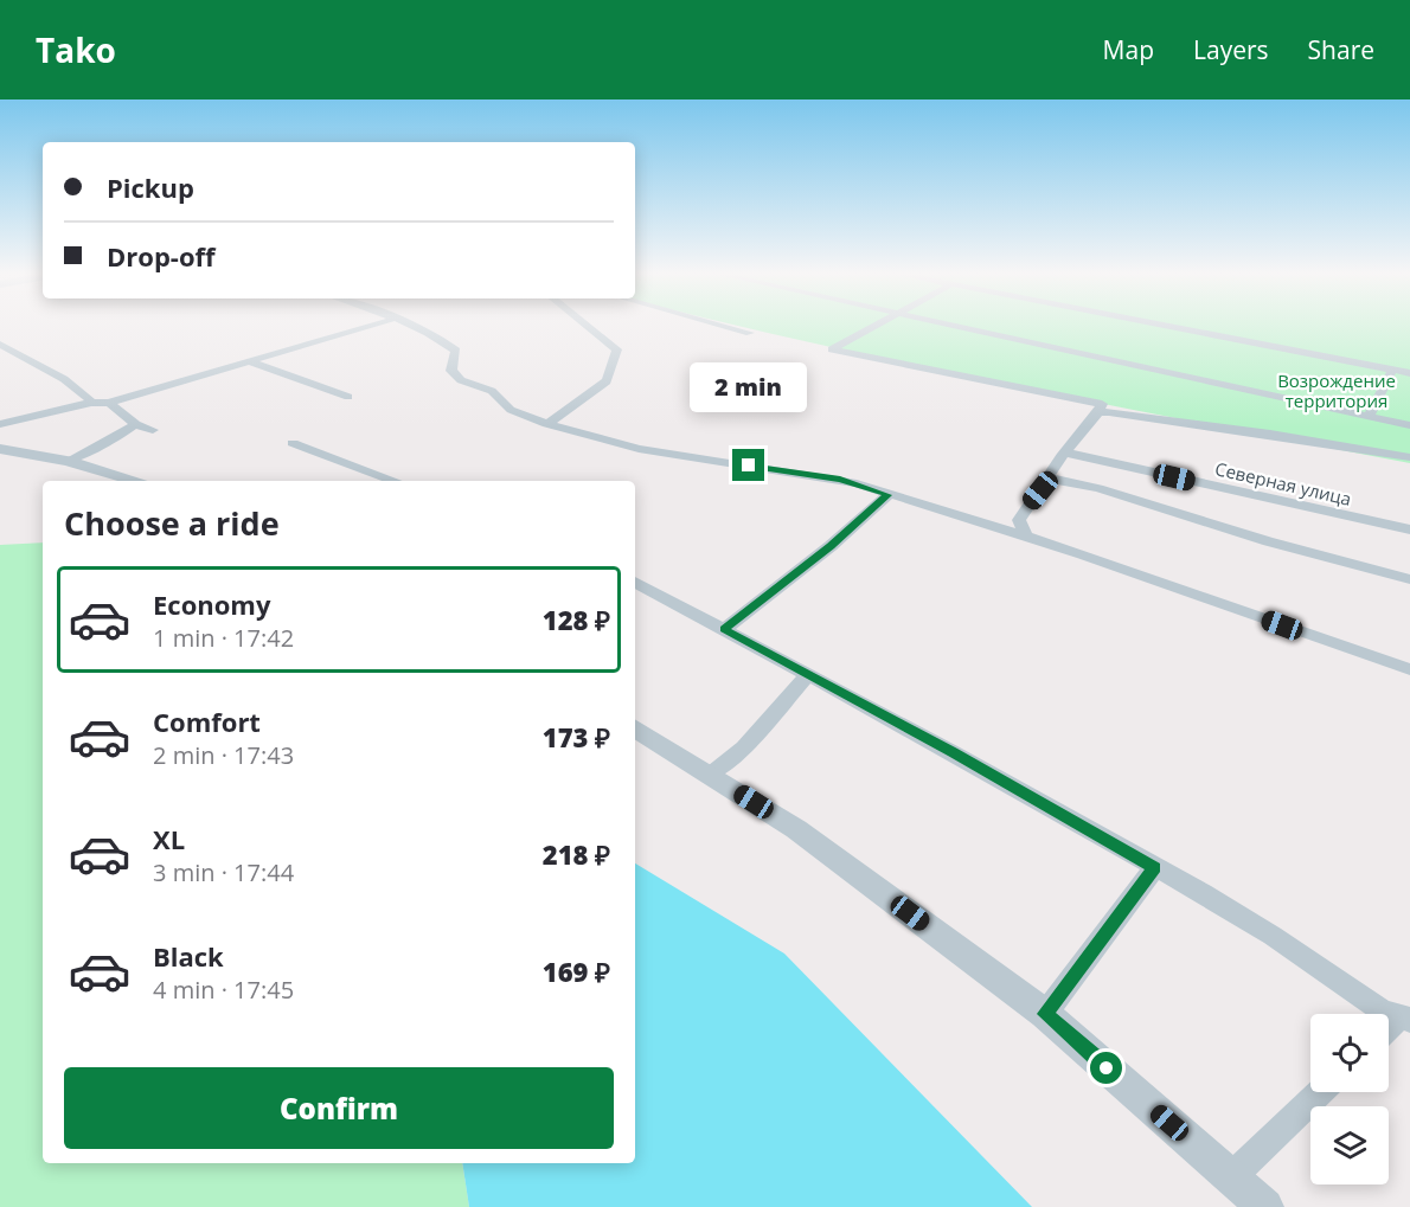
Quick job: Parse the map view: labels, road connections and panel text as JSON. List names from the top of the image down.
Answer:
{
  "streets": {
    "street": ["Северная улица"]
  },
  "parks": ["Возрождение территория"],
  "page": {
    "header": "Tako",
    "nav": ["Map", "Layers", "Share"],
    "banner": ["Pickup", "Drop-off"],
    "bubble": "2 min",
    "heading": "Choose a ride",
    "list": [
      {
        "name": "Economy",
        "note": "1 min · 17:42",
        "value": "128 ₽"
      },
      {
        "name": "Comfort",
        "note": "2 min · 17:43",
        "value": "173 ₽"
      },
      {
        "name": "XL",
        "note": "3 min · 17:44",
        "value": "218 ₽"
      },
      {
        "name": "Black",
        "note": "4 min · 17:45",
        "value": "169 ₽"
      }
    ],
    "buttons": "Confirm"
  }
}
